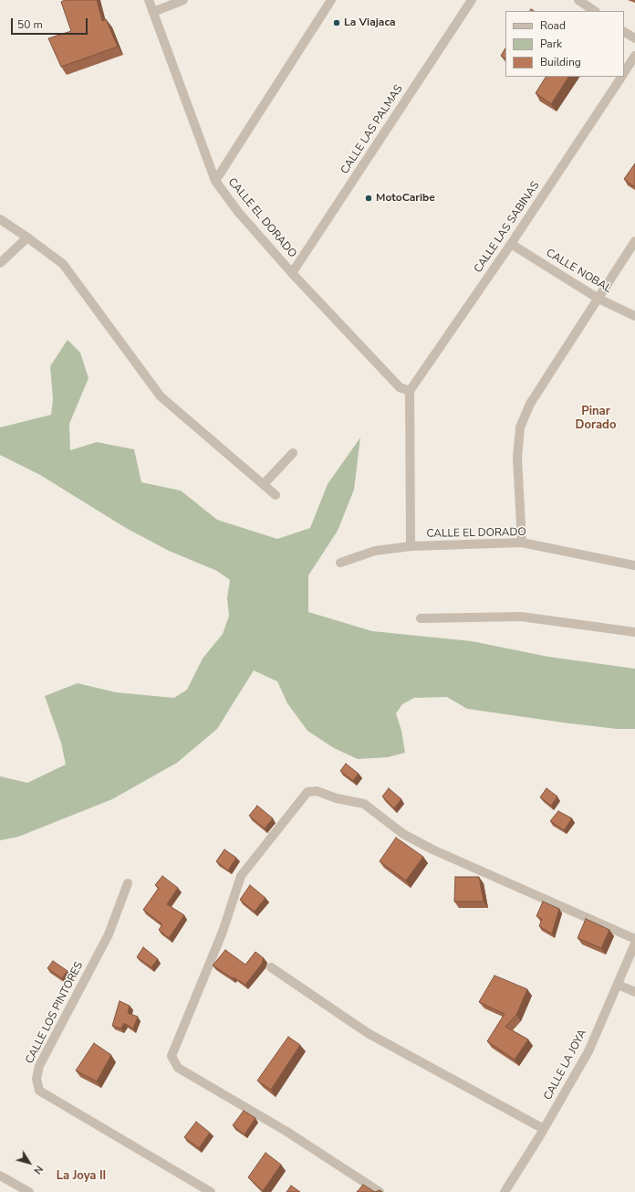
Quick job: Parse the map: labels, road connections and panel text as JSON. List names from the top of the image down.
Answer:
{
  "streets": {
    "street": [
      "CALLE LAS PALMAS",
      "CALLE EL DORADO",
      "CALLE LAS SABINAS",
      "CALLE NOBAL",
      "CALLE LOS PINTORES",
      "CALLE LA JOYA"
    ]
  },
  "crossings": [
    ["CALLE LAS PALMAS", "CALLE EL DORADO"],
    ["CALLE EL DORADO", "CALLE LAS SABINAS"],
    ["CALLE LAS SABINAS", "CALLE NOBAL"]
  ],
  "districts": ["Pinar Dorado", "La Joya II"],
  "places": ["La Viajaca", "MotoCaribe"],
  "legend": ["Road", "Park", "Building"],
  "scale_bar": "50 m",
  "north": "bottom right"
}
